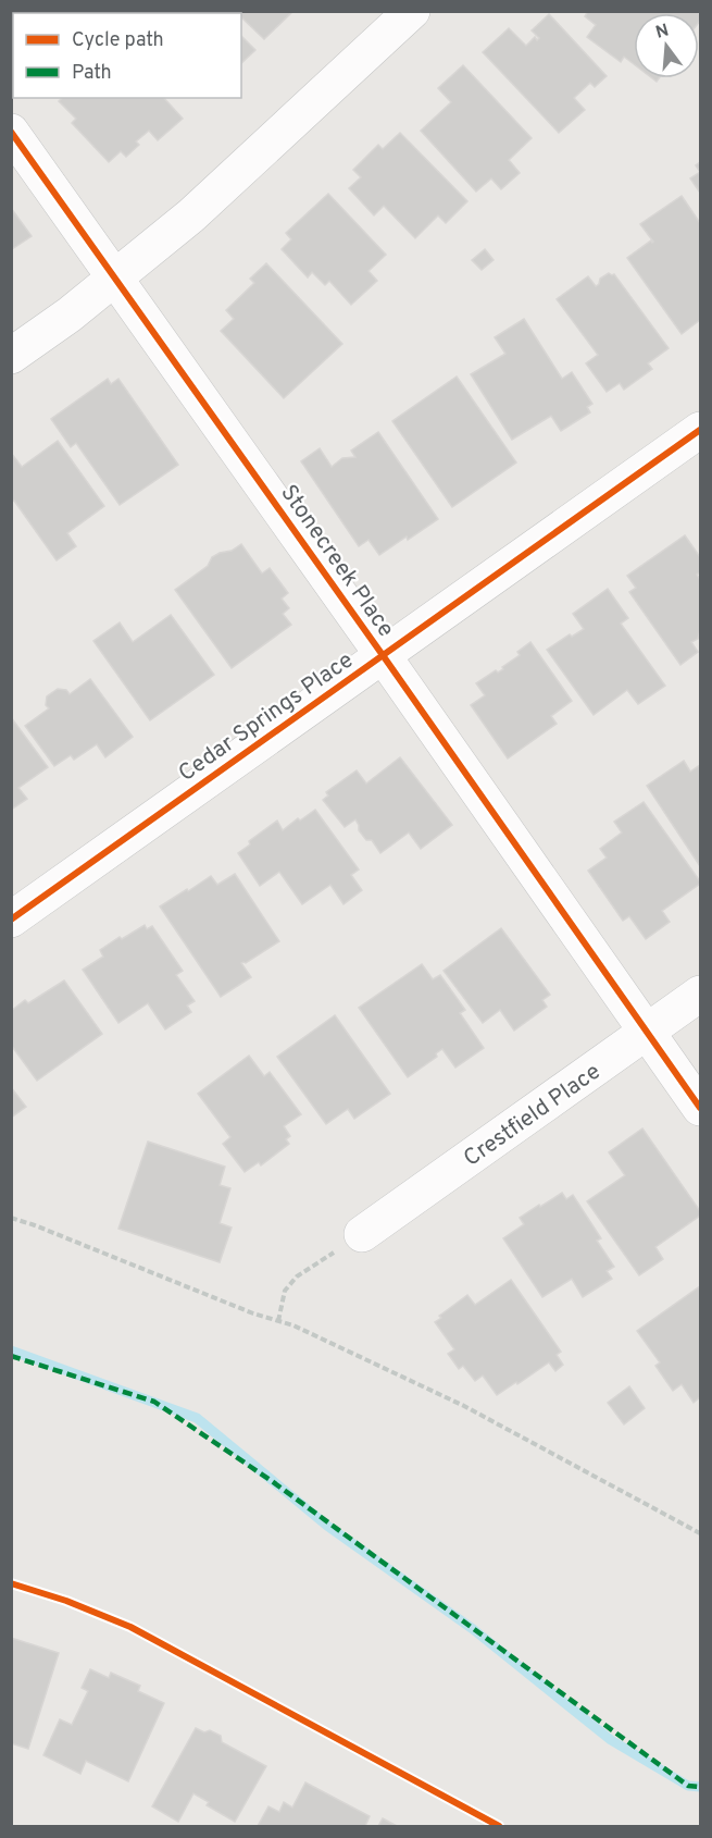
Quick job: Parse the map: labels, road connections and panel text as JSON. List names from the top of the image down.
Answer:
{
  "streets": {
    "street": ["Stonecreek Place", "Cedar Springs Place", "Crestfield Place"]
  },
  "crossings": [
    ["Stonecreek Place", "Cedar Springs Place"],
    ["Stonecreek Place", "Crestfield Place"]
  ],
  "legend": ["Cycle path", "Path"],
  "north": "top"
}
